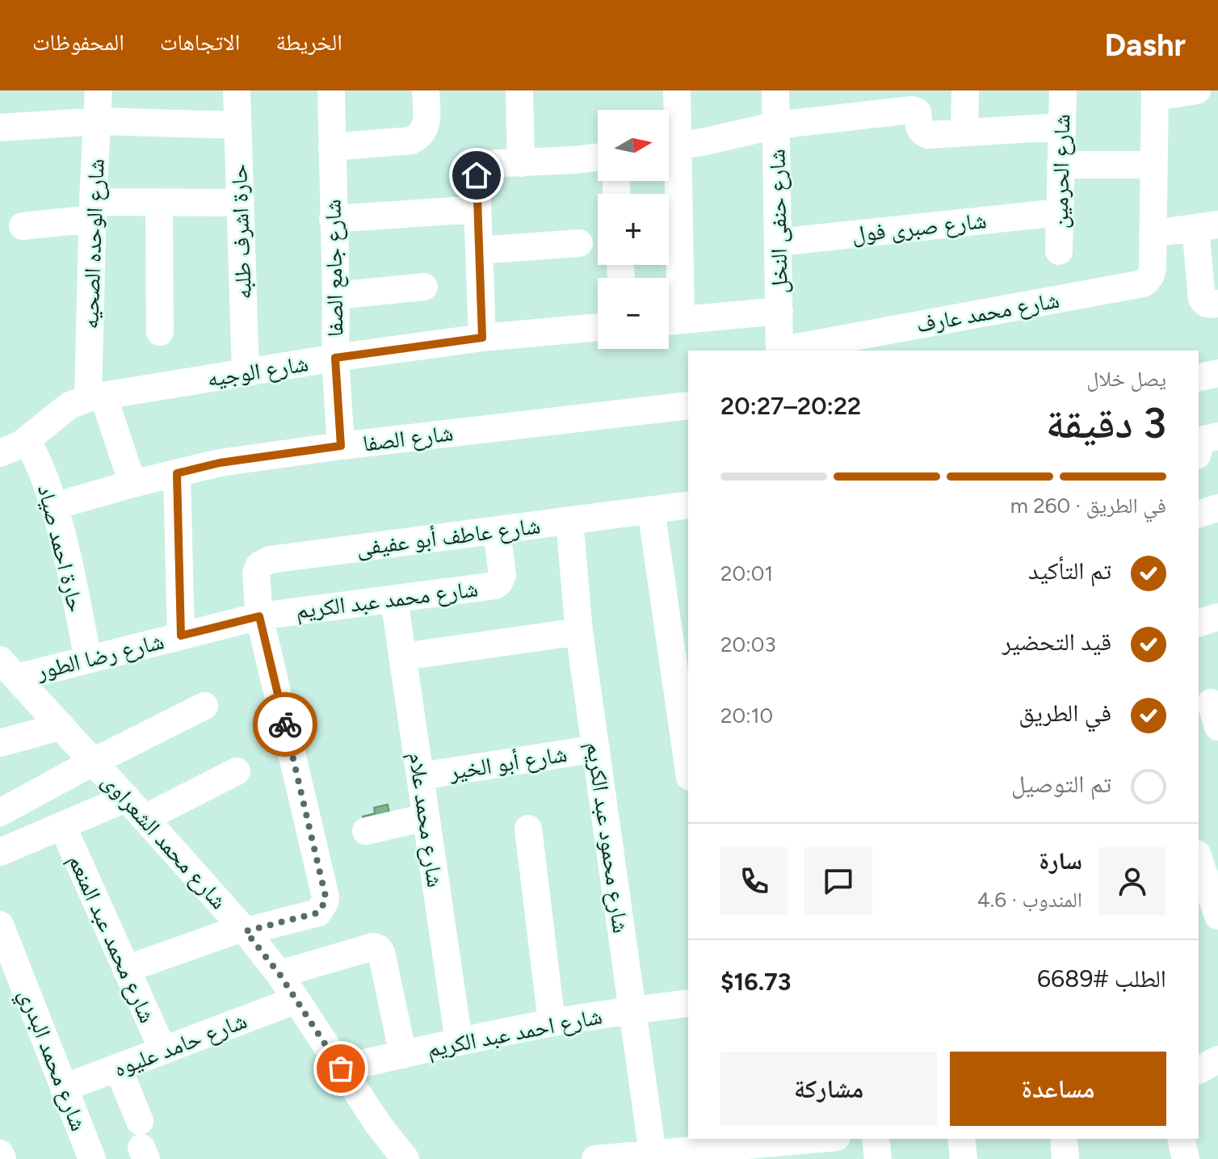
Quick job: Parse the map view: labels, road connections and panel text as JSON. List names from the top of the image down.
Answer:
{
  "streets": {
    "street": [
      "شارع الحرمين",
      "شارع حنفى النخل",
      "شارع صبرى فول",
      "حارة اشرف طلبه",
      "شارع الوحده الصحيه",
      "شارع جامع الصفا",
      "شارع محمد عارف",
      "شارع الوجيه",
      "شارع الصفا",
      "شارع عاطف أبو عفيفى",
      "حارة احمد صياد",
      "شارع محمد عبد الكريم",
      "شارع رضا الطور",
      "شارع أبو الخير",
      "شارع محمد علام",
      "شارع محمود عبد الكريم",
      "شارع محمد الشعراوى",
      "شارع محمد عبد المنعم",
      "شارع احمد عبد الكريم",
      "شارع حامد عليوه",
      "شارع محمد البدري"
    ]
  },
  "crossings": [
    ["شارع الحرمين", "شارع صبرى فول"],
    ["شارع حنفى النخل", "شارع صبرى فول"],
    ["حارة اشرف طلبه", "شارع الوجيه"],
    ["شارع الوحده الصحيه", "شارع الوجيه"],
    ["شارع الوحده الصحيه", "شارع الصفا"],
    ["شارع جامع الصفا", "شارع الوجيه"],
    ["شارع جامع الصفا", "شارع الصفا"],
    ["شارع الوجيه", "حارة احمد صياد"],
    ["شارع الصفا", "حارة احمد صياد"],
    ["شارع عاطف أبو عفيفى", "شارع محمد عبد الكريم"],
    ["شارع عاطف أبو عفيفى", "شارع رضا الطور"],
    ["شارع عاطف أبو عفيفى", "شارع محمود عبد الكريم"],
    ["شارع عاطف أبو عفيفى", "شارع محمد الشعراوى"],
    ["حارة احمد صياد", "شارع رضا الطور"],
    ["شارع محمد عبد الكريم", "شارع رضا الطور"],
    ["شارع محمد عبد الكريم", "شارع محمد علام"],
    ["شارع رضا الطور", "شارع محمد الشعراوى"],
    ["شارع أبو الخير", "شارع محمد علام"],
    ["شارع أبو الخير", "شارع محمود عبد الكريم"],
    ["شارع محمد علام", "شارع احمد عبد الكريم"],
    ["شارع محمود عبد الكريم", "شارع احمد عبد الكريم"],
    ["شارع محمد الشعراوى", "شارع احمد عبد الكريم"],
    ["شارع محمد الشعراوى", "شارع حامد عليوه"],
    ["شارع محمد عبد المنعم", "شارع حامد عليوه"],
    ["شارع حامد عليوه", "شارع محمد البدري"]
  ],
  "north": "right",
  "page": {
    "header": "Dashr",
    "nav": ["الخريطة", "الاتجاهات", "المحفوظات"],
    "map_buttons": ["+", "−"],
    "heading": ["3 دقيقة", "يصل خلال", "20:22–20:27"],
    "panel": [
      "سارة",
      "المندوب · 4.6",
      "الطلب #6689",
      "$16.73"
    ],
    "bar": "في الطريق · 260 m",
    "list": [
      ["تم التأكيد", "20:01"],
      ["قيد التحضير", "20:03"],
      ["في الطريق", "20:10"],
      "تم التوصيل"
    ],
    "buttons": ["مساعدة", "مشاركة"]
  }
}
